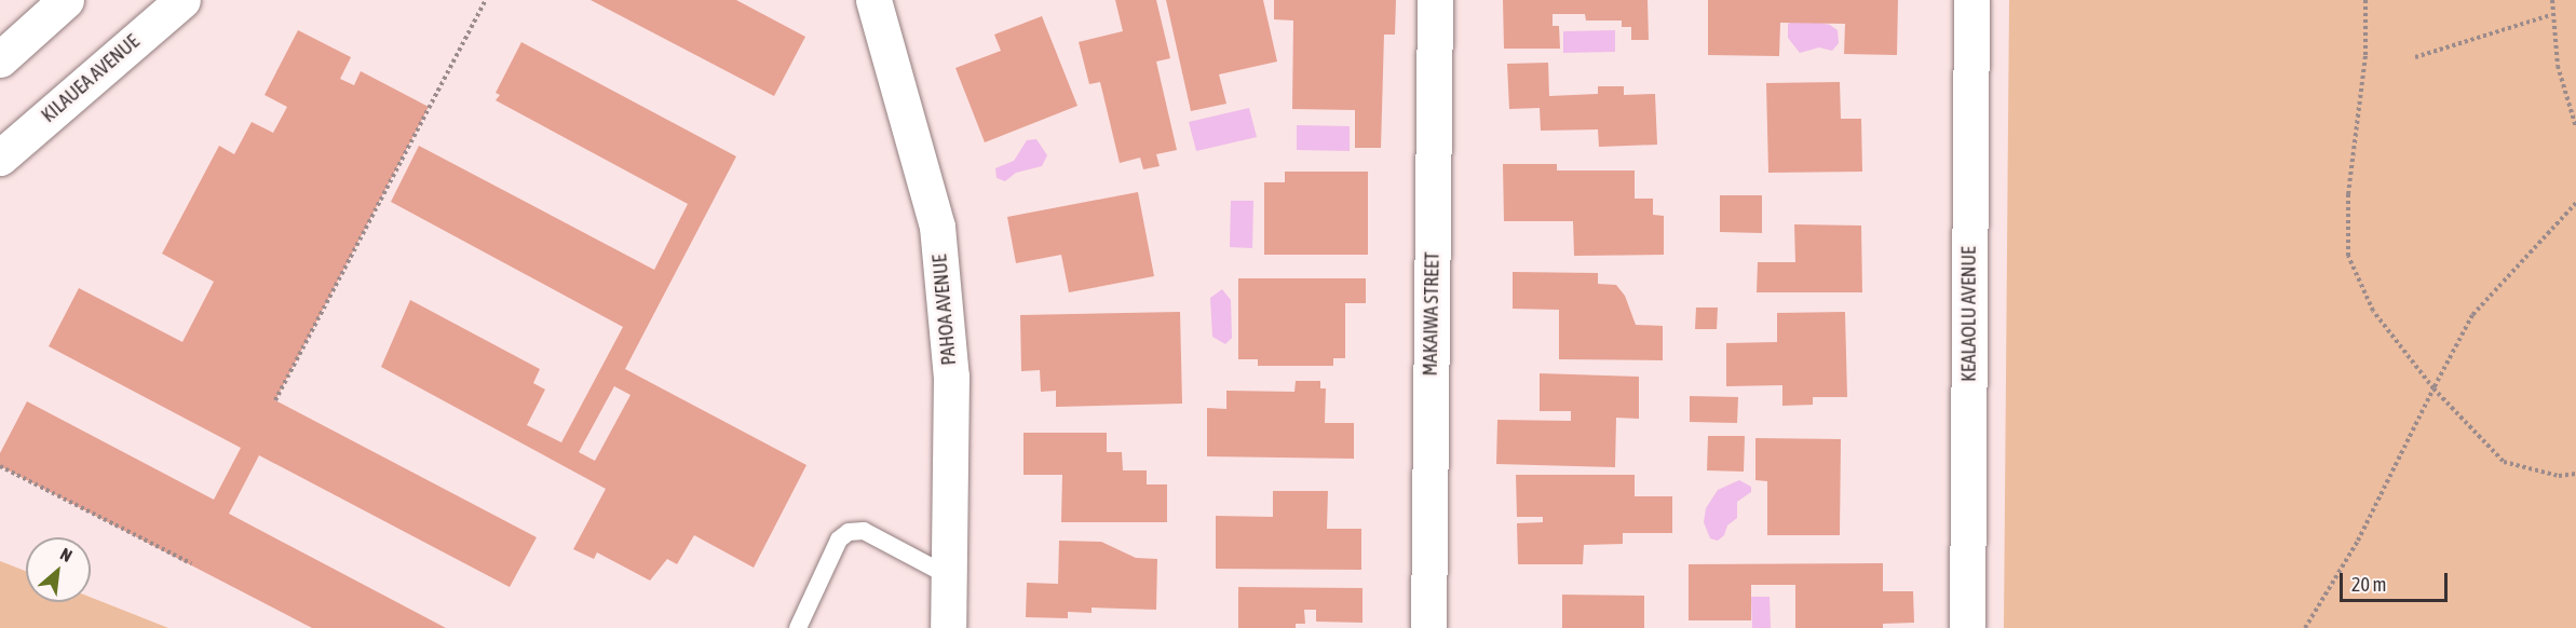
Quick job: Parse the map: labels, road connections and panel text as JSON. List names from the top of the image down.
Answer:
{
  "streets": {
    "street": [
      "KILAUEA AVENUE",
      "PAHOA AVENUE",
      "MAKAIWA STREET",
      "KEALAOLU AVENUE"
    ]
  },
  "scale_bar": "20 m",
  "north": "top right"
}
